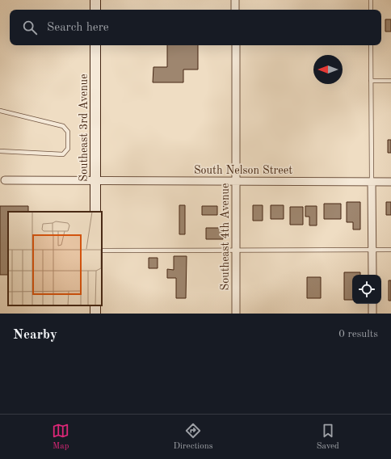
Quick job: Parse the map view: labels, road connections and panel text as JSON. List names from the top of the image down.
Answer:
{
  "streets": {
    "main road": ["Southeast 3rd Avenue"],
    "street": ["South Nelson Street", "Southeast 4th Avenue"]
  },
  "crossings": [
    ["Southeast 3rd Avenue", "South Nelson Street"],
    ["South Nelson Street", "Southeast 4th Avenue"]
  ],
  "north": "left",
  "page": {
    "search": "Search here",
    "heading": ["Nearby", "0 results"],
    "nav": ["Map", "Directions", "Saved"]
  }
}
